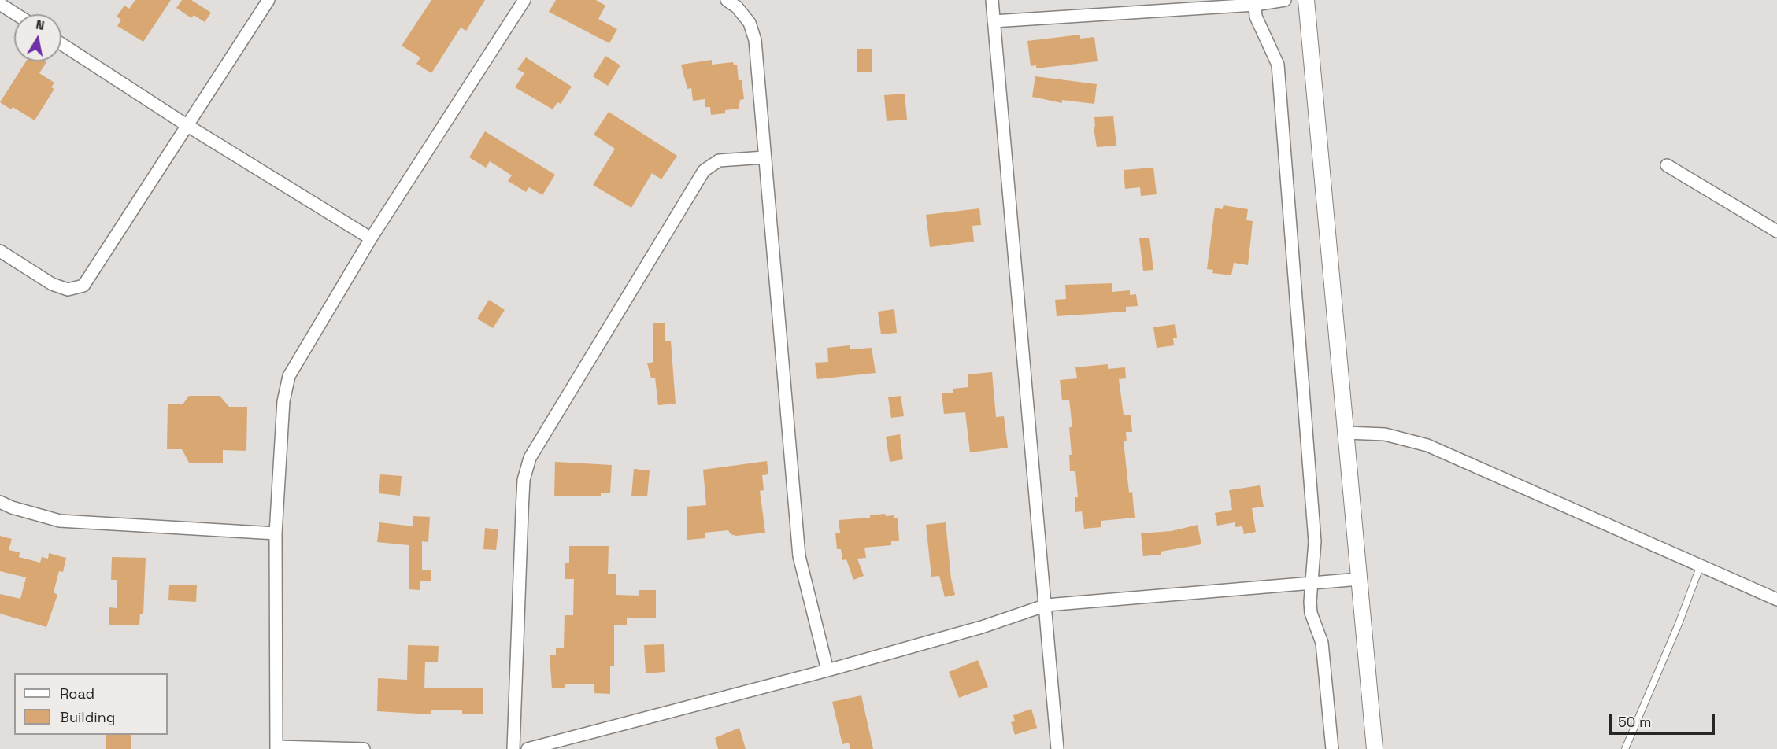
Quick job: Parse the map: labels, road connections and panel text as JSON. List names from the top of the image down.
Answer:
{
  "legend": ["Road", "Building"],
  "scale_bar": "50 m",
  "north": "top"
}
